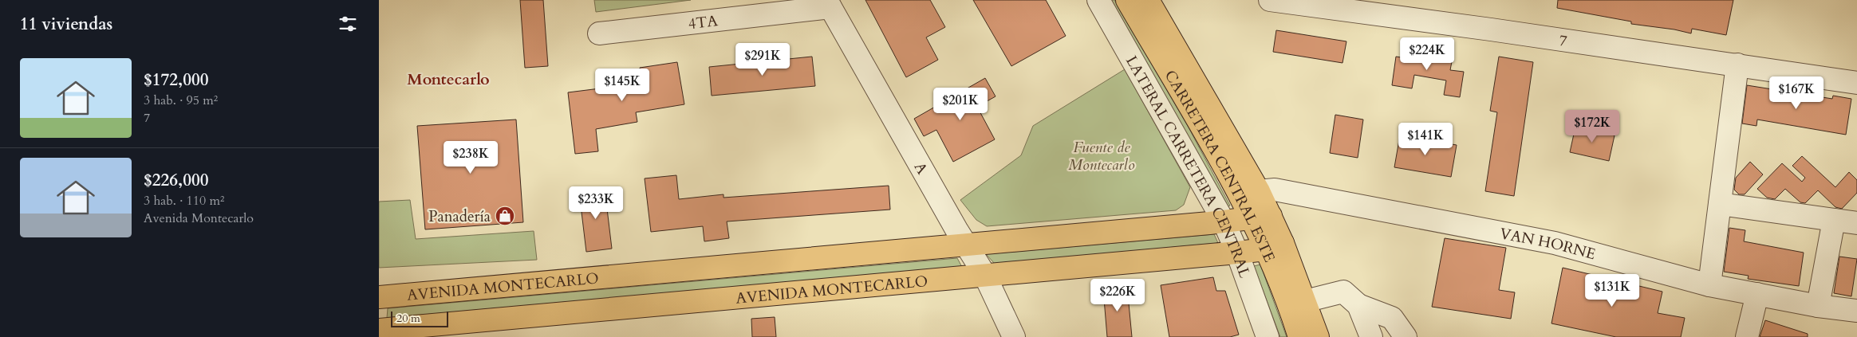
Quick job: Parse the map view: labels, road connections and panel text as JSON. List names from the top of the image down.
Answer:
{
  "streets": {
    "main road": ["CARRETERA CENTRAL ESTE", "AVENIDA MONTECARLO"],
    "street": [
      "4TA",
      "7",
      "LATERAL CARRETERA CENTRAL",
      "A",
      "VAN HORNE"
    ]
  },
  "crossings": [
    ["4TA", "A"],
    ["CARRETERA CENTRAL ESTE", "VAN HORNE"],
    ["CARRETERA CENTRAL ESTE", "AVENIDA MONTECARLO"],
    ["LATERAL CARRETERA CENTRAL", "AVENIDA MONTECARLO"],
    ["A", "AVENIDA MONTECARLO"]
  ],
  "districts": ["Montecarlo"],
  "parks": ["Fuente de Montecarlo"],
  "places": {
    "shop": ["Panadería"]
  },
  "scale_bar": "20 m",
  "page": {
    "heading": "11 viviendas",
    "price": [
      "$224K",
      "$291K",
      "$145K",
      "$167K",
      "$201K",
      "$172K",
      "$141K",
      "$238K",
      "$233K",
      "$131K",
      "$226K"
    ],
    "list": [
      {
        "name": "$172,000",
        "note": "3 hab. · 95 m² · 7"
      },
      {
        "name": "$226,000",
        "note": "3 hab. · 110 m² · Avenida Montecarlo"
      }
    ],
    "scale": "20 m"
  }
}
